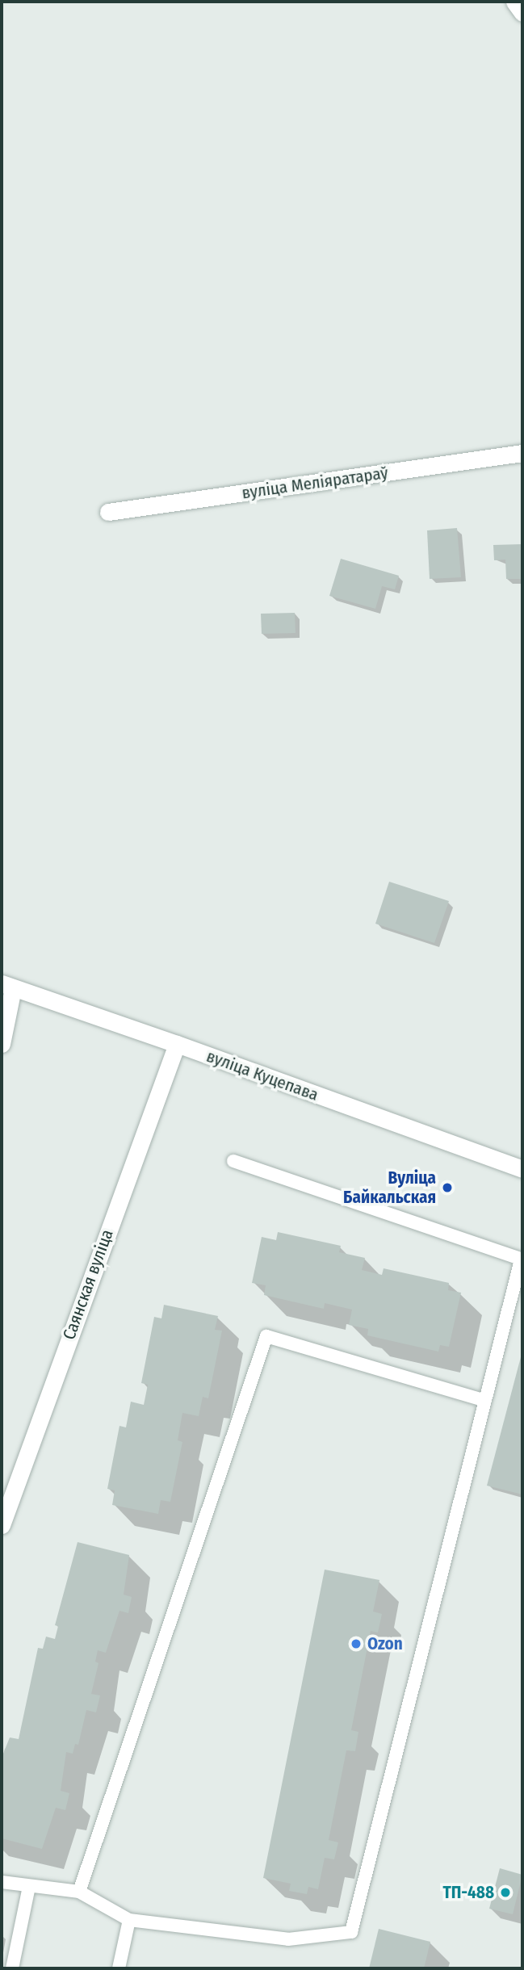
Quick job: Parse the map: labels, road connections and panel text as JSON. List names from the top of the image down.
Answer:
{
  "streets": {
    "main road": ["вуліца Меліяратараў", "вуліца Куцепава", "Саянская вуліца"]
  },
  "crossings": [
    ["вуліца Куцепава", "Саянская вуліца"]
  ],
  "places": ["Вуліца Байкальская", "Ozon", "ТП-488"]
}
